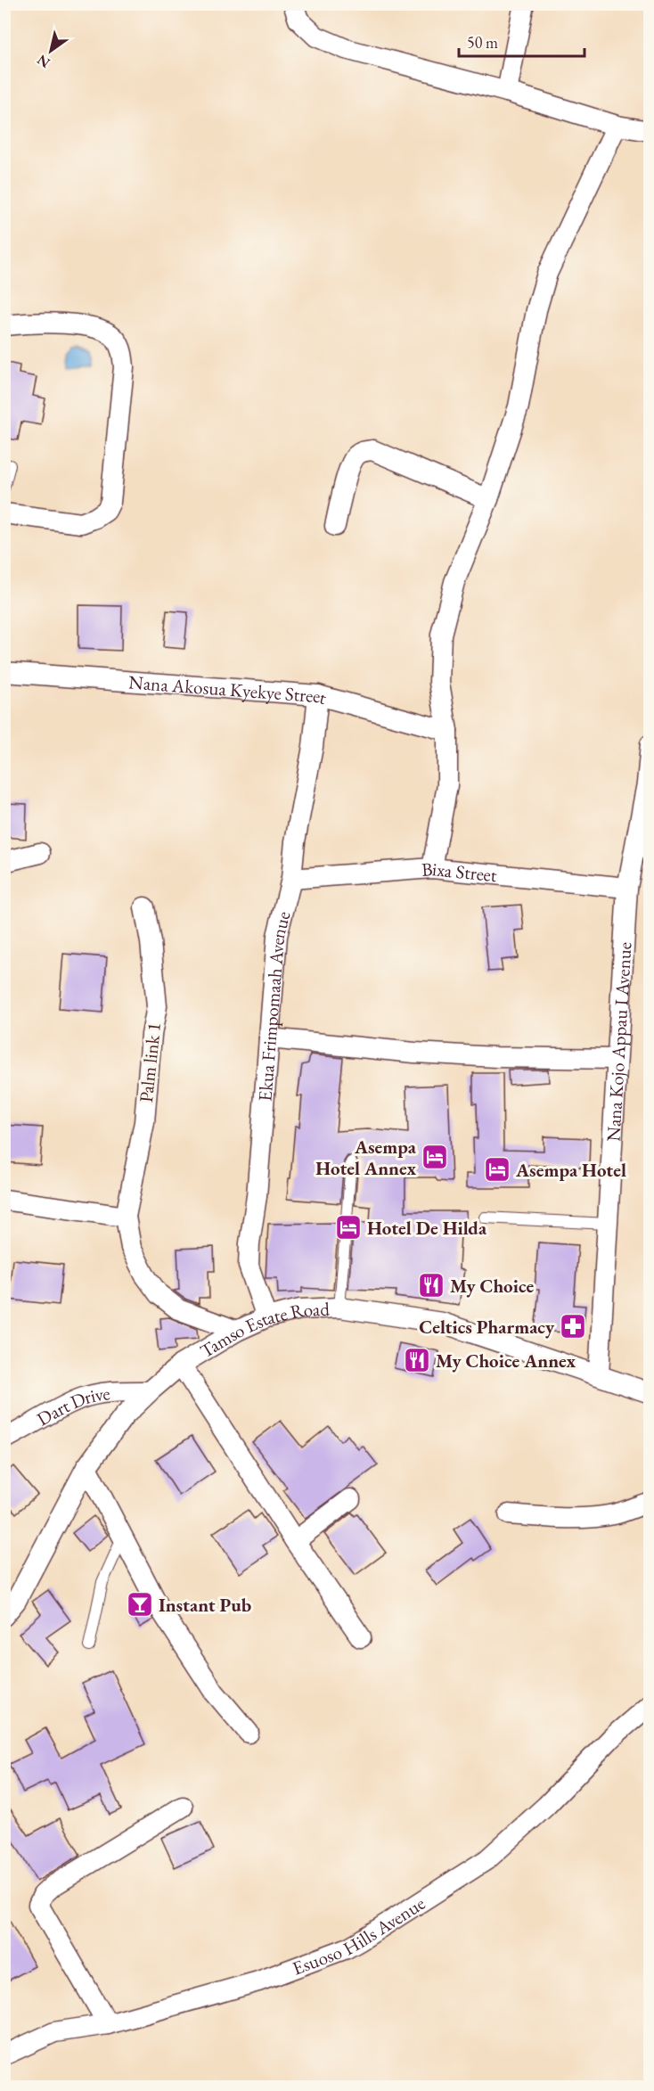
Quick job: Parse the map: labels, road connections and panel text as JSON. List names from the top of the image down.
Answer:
{
  "streets": {
    "street": [
      "Nana Akosua Kyekye Street",
      "Bixa Street",
      "Ekua Frimpomaah Avenue",
      "Nana Kojo Appau I Avenue",
      "Palm link 1",
      "Tamso Estate Road",
      "Dart Drive",
      "Esuoso Hills Avenue"
    ]
  },
  "crossings": [
    ["Nana Akosua Kyekye Street", "Ekua Frimpomaah Avenue"],
    ["Bixa Street", "Ekua Frimpomaah Avenue"],
    ["Bixa Street", "Nana Kojo Appau I Avenue"],
    ["Ekua Frimpomaah Avenue", "Tamso Estate Road"],
    ["Nana Kojo Appau I Avenue", "Tamso Estate Road"],
    ["Tamso Estate Road", "Dart Drive"]
  ],
  "places": {
    "hotel": ["Asempa Hotel Annex", "Asempa Hotel", "Hotel De Hilda"],
    "restaurant": ["My Choice", "My Choice Annex"],
    "pharmacy": ["Celtics Pharmacy"],
    "bar": ["Instant Pub"]
  },
  "scale_bar": "50 m",
  "north": "bottom left"
}
